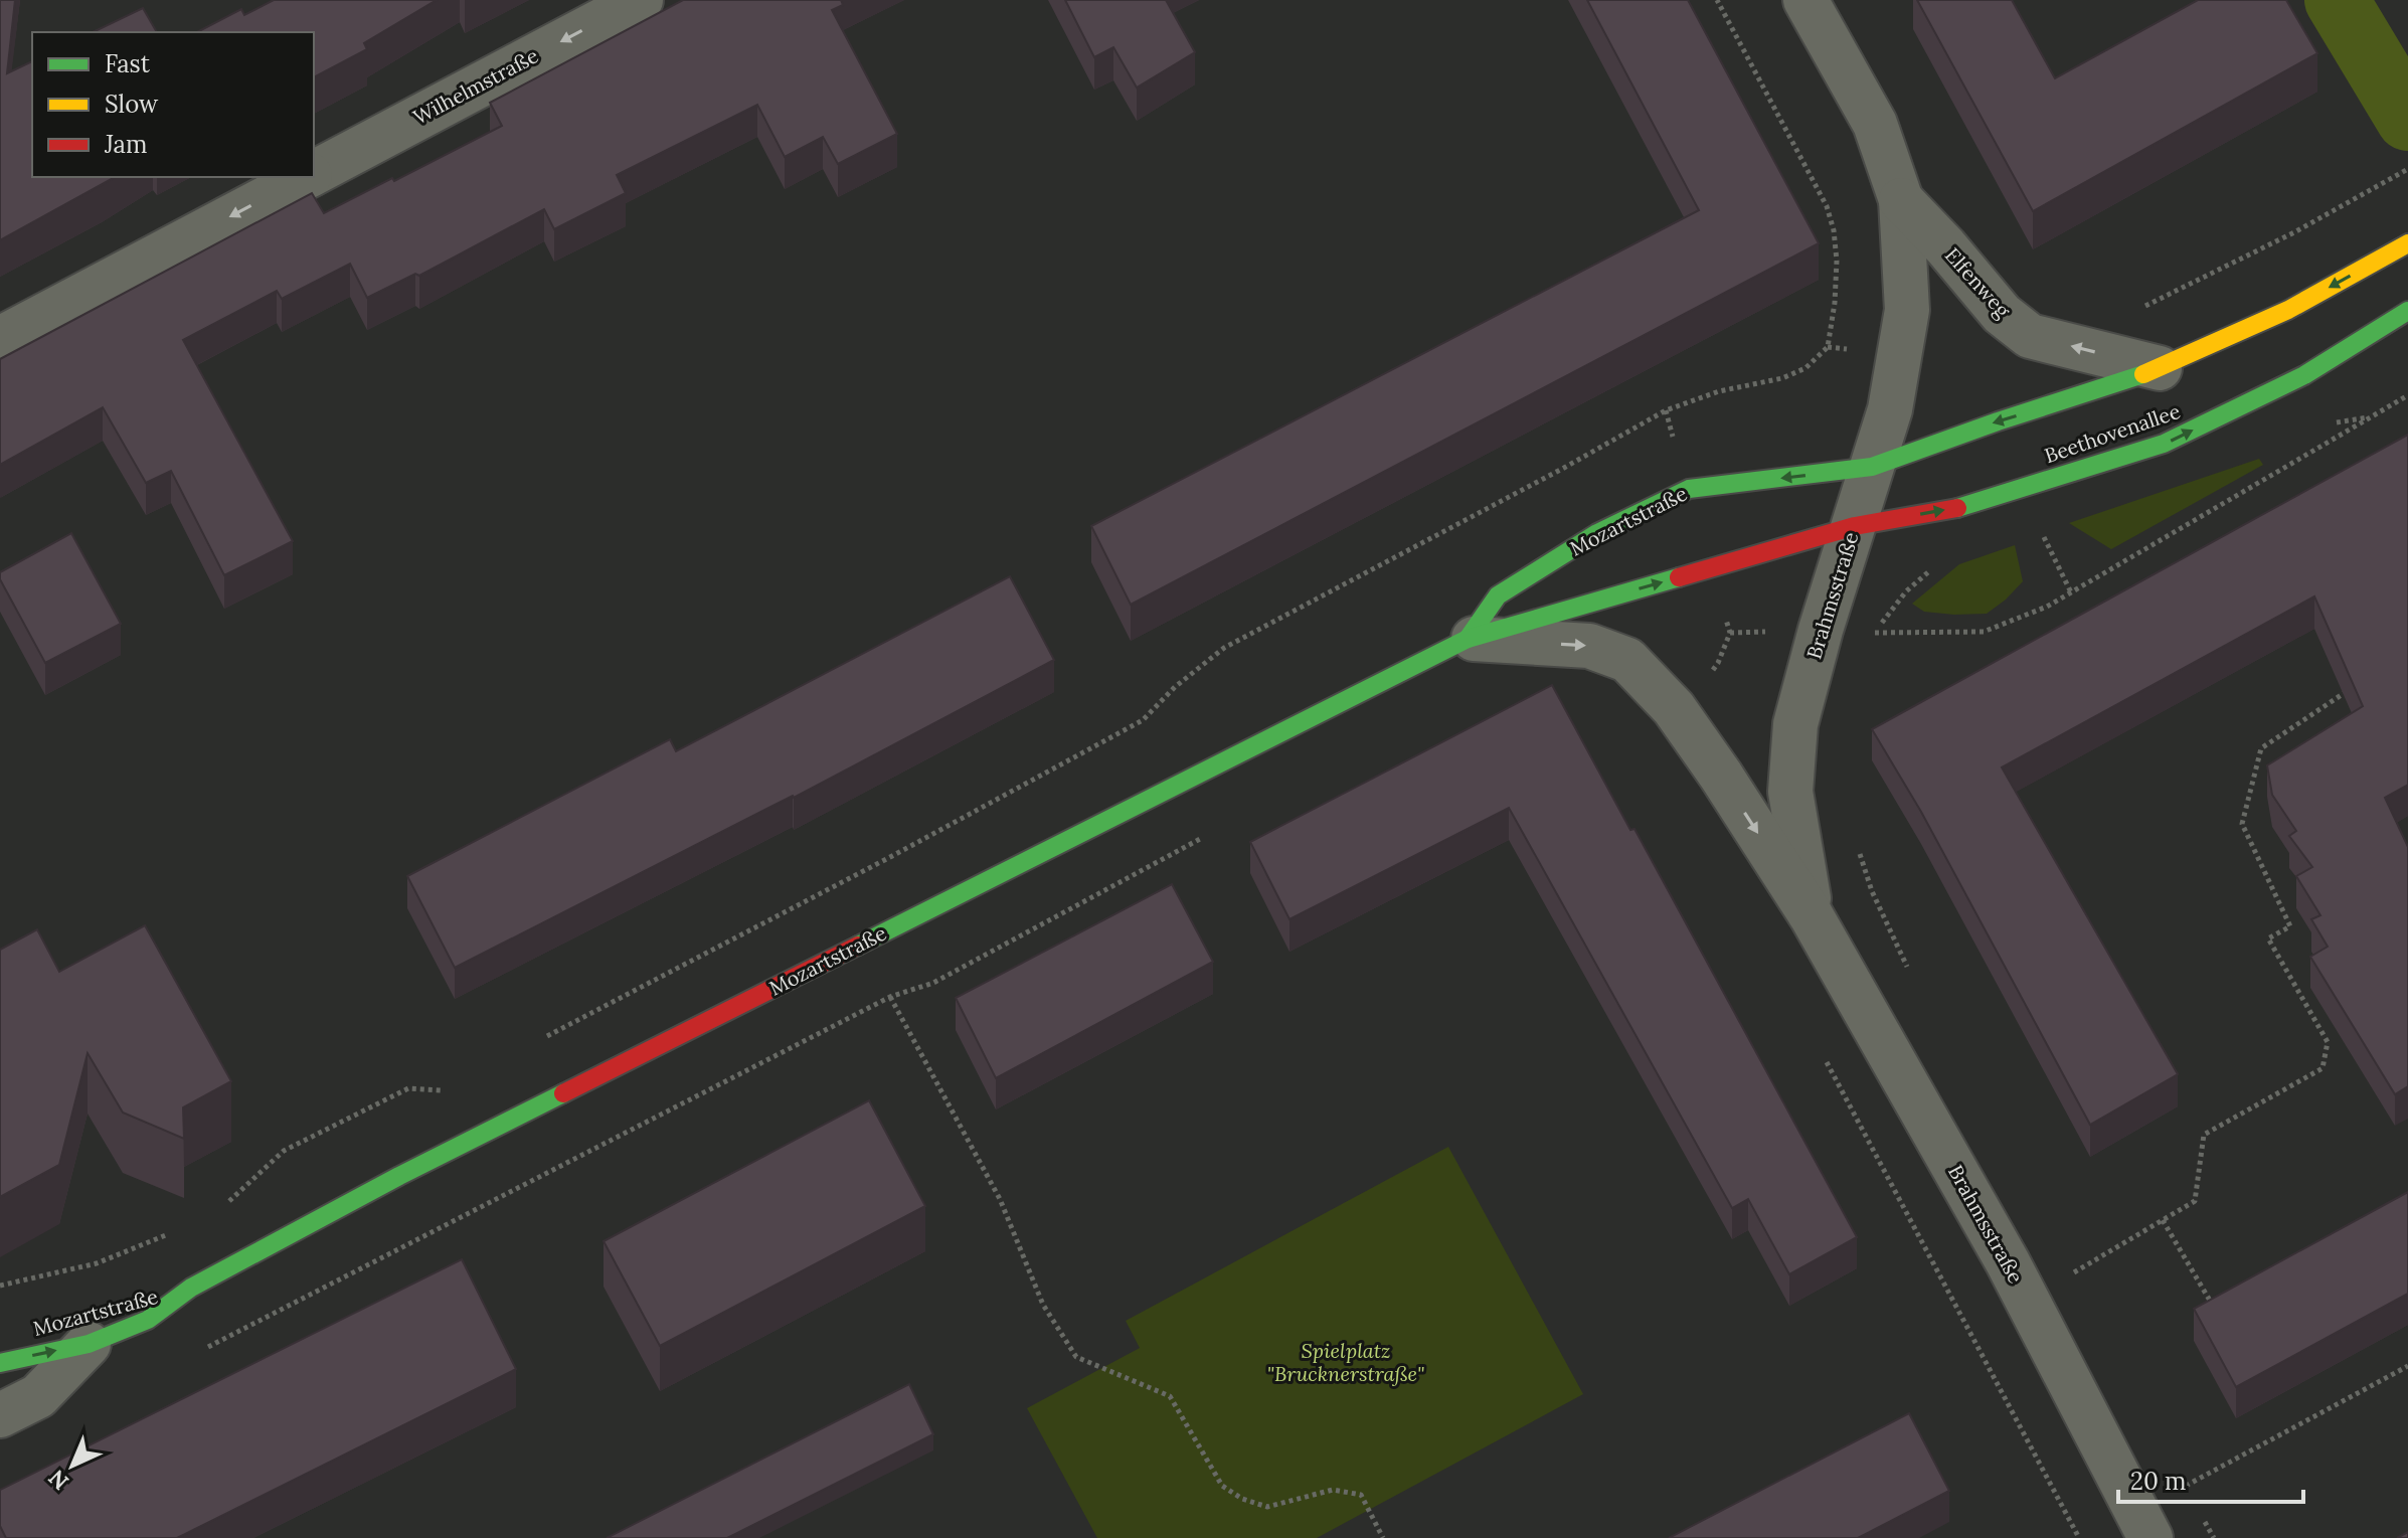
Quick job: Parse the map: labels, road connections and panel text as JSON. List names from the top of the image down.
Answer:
{
  "streets": {
    "street": [
      "Wilhelmstraße",
      "Elfenweg",
      "Beethovenallee",
      "Mozartstraße",
      "Brahmsstraße"
    ]
  },
  "crossings": [
    ["Elfenweg", "Mozartstraße"],
    ["Elfenweg", "Brahmsstraße"],
    ["Beethovenallee", "Mozartstraße"],
    ["Beethovenallee", "Brahmsstraße"],
    ["Mozartstraße", "Brahmsstraße"]
  ],
  "one_way": ["Wilhelmstraße", "Elfenweg"],
  "parks": ["Spielplatz \"Brucknerstraße\""],
  "legend": ["Fast", "Slow", "Jam"],
  "scale_bar": "20 m",
  "north": "bottom left"
}
